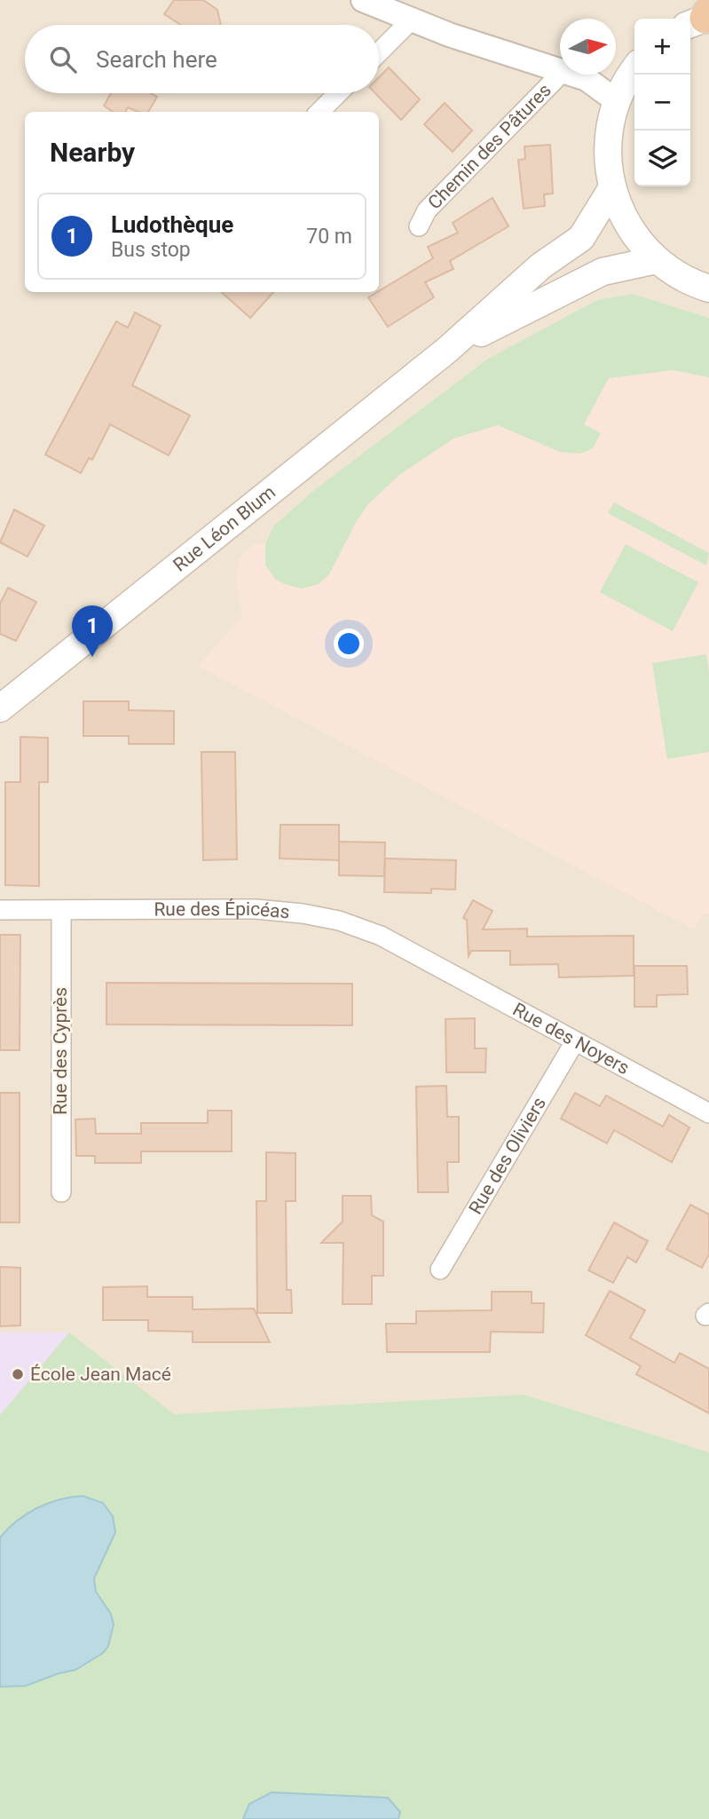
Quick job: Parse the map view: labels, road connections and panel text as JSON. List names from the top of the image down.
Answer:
{
  "streets": {
    "main road": ["Rue Léon Blum"],
    "street": [
      "Chemin des Pâtures",
      "Rue des Épicéas",
      "Rue des Noyers",
      "Rue des Cyprès",
      "Rue des Oliviers"
    ]
  },
  "crossings": [
    ["Rue des Épicéas", "Rue des Noyers"],
    ["Rue des Épicéas", "Rue des Cyprès"],
    ["Rue des Noyers", "Rue des Oliviers"]
  ],
  "places": ["École Jean Macé"],
  "north": "right",
  "page": {
    "map_buttons": ["+", "−"],
    "search": "Search here",
    "heading": "Nearby",
    "list": [
      {
        "mark": "1",
        "name": "Ludothèque",
        "note": "Bus stop",
        "value": "70 m"
      }
    ],
    "pins": "1"
  }
}
